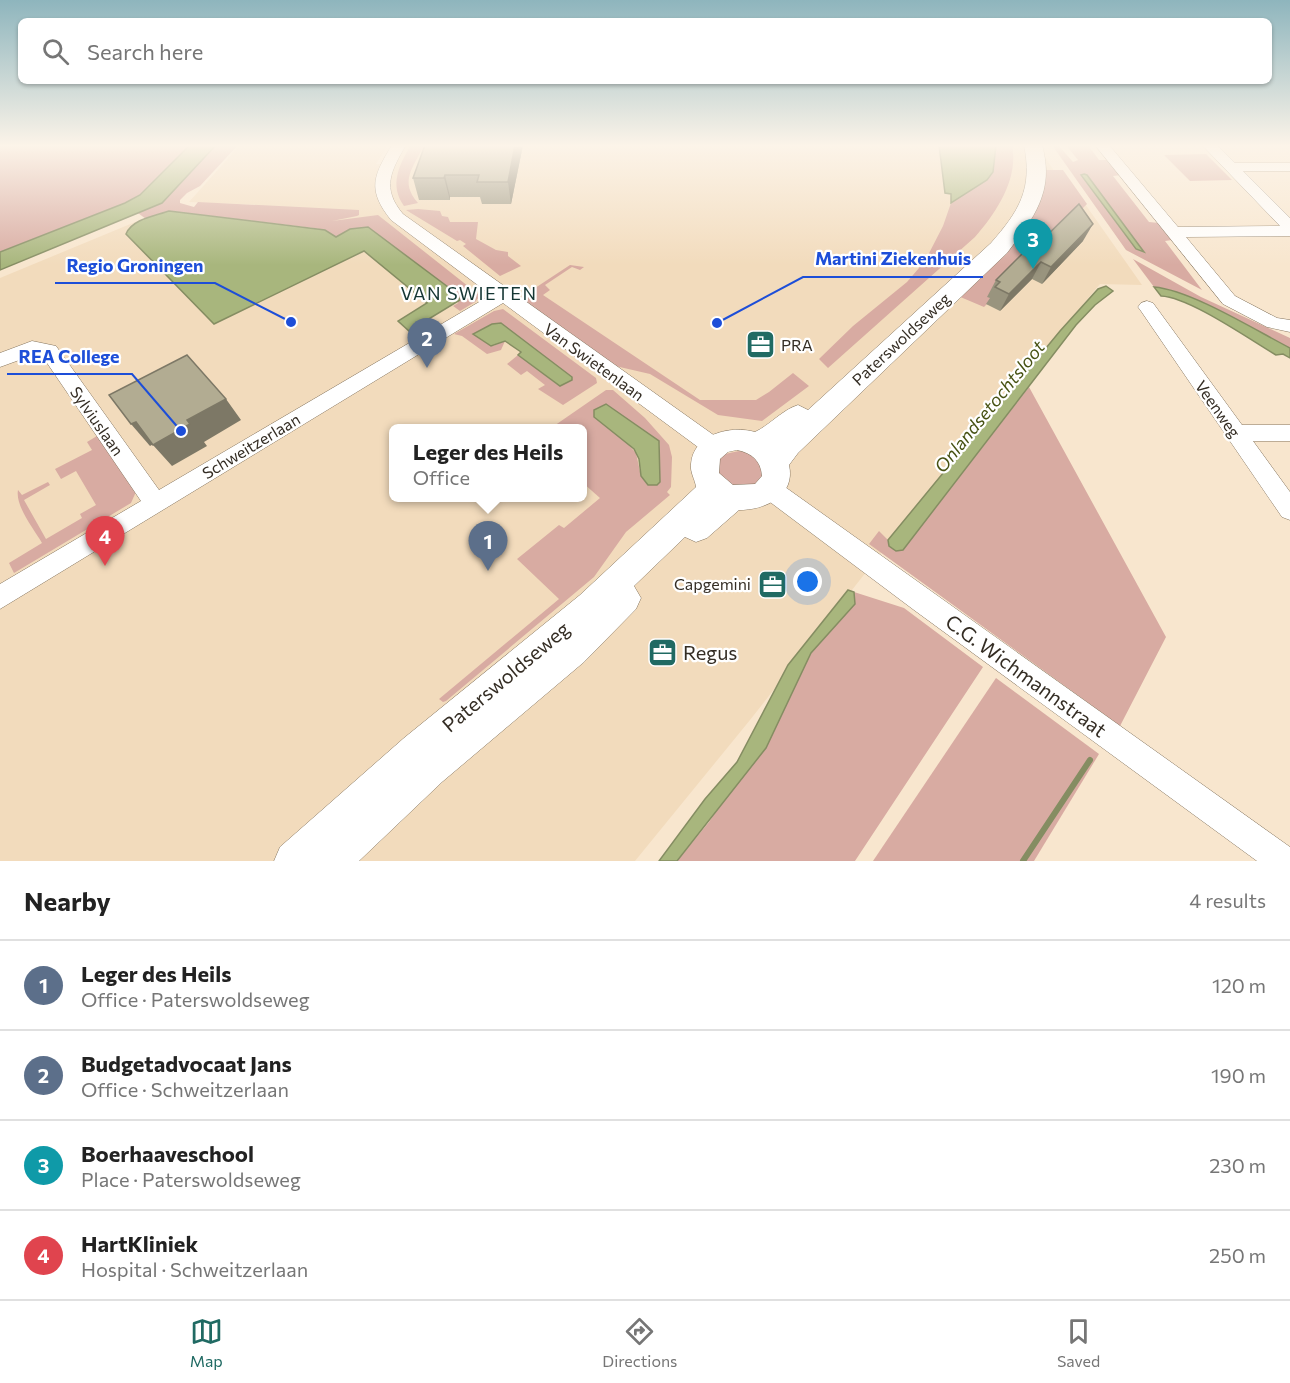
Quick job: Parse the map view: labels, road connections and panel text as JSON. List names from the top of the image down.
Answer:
{
  "streets": {
    "main road": ["Paterswoldseweg"],
    "street": [
      "Van Swietenlaan",
      "Veenweg",
      "Sylviuslaan",
      "Schweitzerlaan",
      "C.G. Wichmannstraat"
    ]
  },
  "crossings": [
    ["Paterswoldseweg", "Van Swietenlaan"],
    ["Paterswoldseweg", "C.G. Wichmannstraat"],
    ["Van Swietenlaan", "Schweitzerlaan"],
    ["Van Swietenlaan", "C.G. Wichmannstraat"],
    ["Sylviuslaan", "Schweitzerlaan"]
  ],
  "districts": ["VAN SWIETEN"],
  "water": ["Onlandsetochtsloot"],
  "places": {
    "other": ["Regio Groningen", "Martini Ziekenhuis", "REA College"],
    "office": ["PRA", "Capgemini", "Regus"]
  },
  "page": {
    "search": "Search here",
    "pins": [
      "3",
      "2",
      "4",
      "1"
    ],
    "popup": ["Leger des Heils", "Office"],
    "heading": ["Nearby", "4 results"],
    "list": [
      {
        "mark": "1",
        "name": "Leger des Heils",
        "note": "Office · Paterswoldseweg",
        "value": "120 m"
      },
      {
        "mark": "2",
        "name": "Budgetadvocaat Jans",
        "note": "Office · Schweitzerlaan",
        "value": "190 m"
      },
      {
        "mark": "3",
        "name": "Boerhaaveschool",
        "note": "Place · Paterswoldseweg",
        "value": "230 m"
      },
      {
        "mark": "4",
        "name": "HartKliniek",
        "note": "Hospital · Schweitzerlaan",
        "value": "250 m"
      }
    ],
    "nav": ["Map", "Directions", "Saved"]
  }
}
